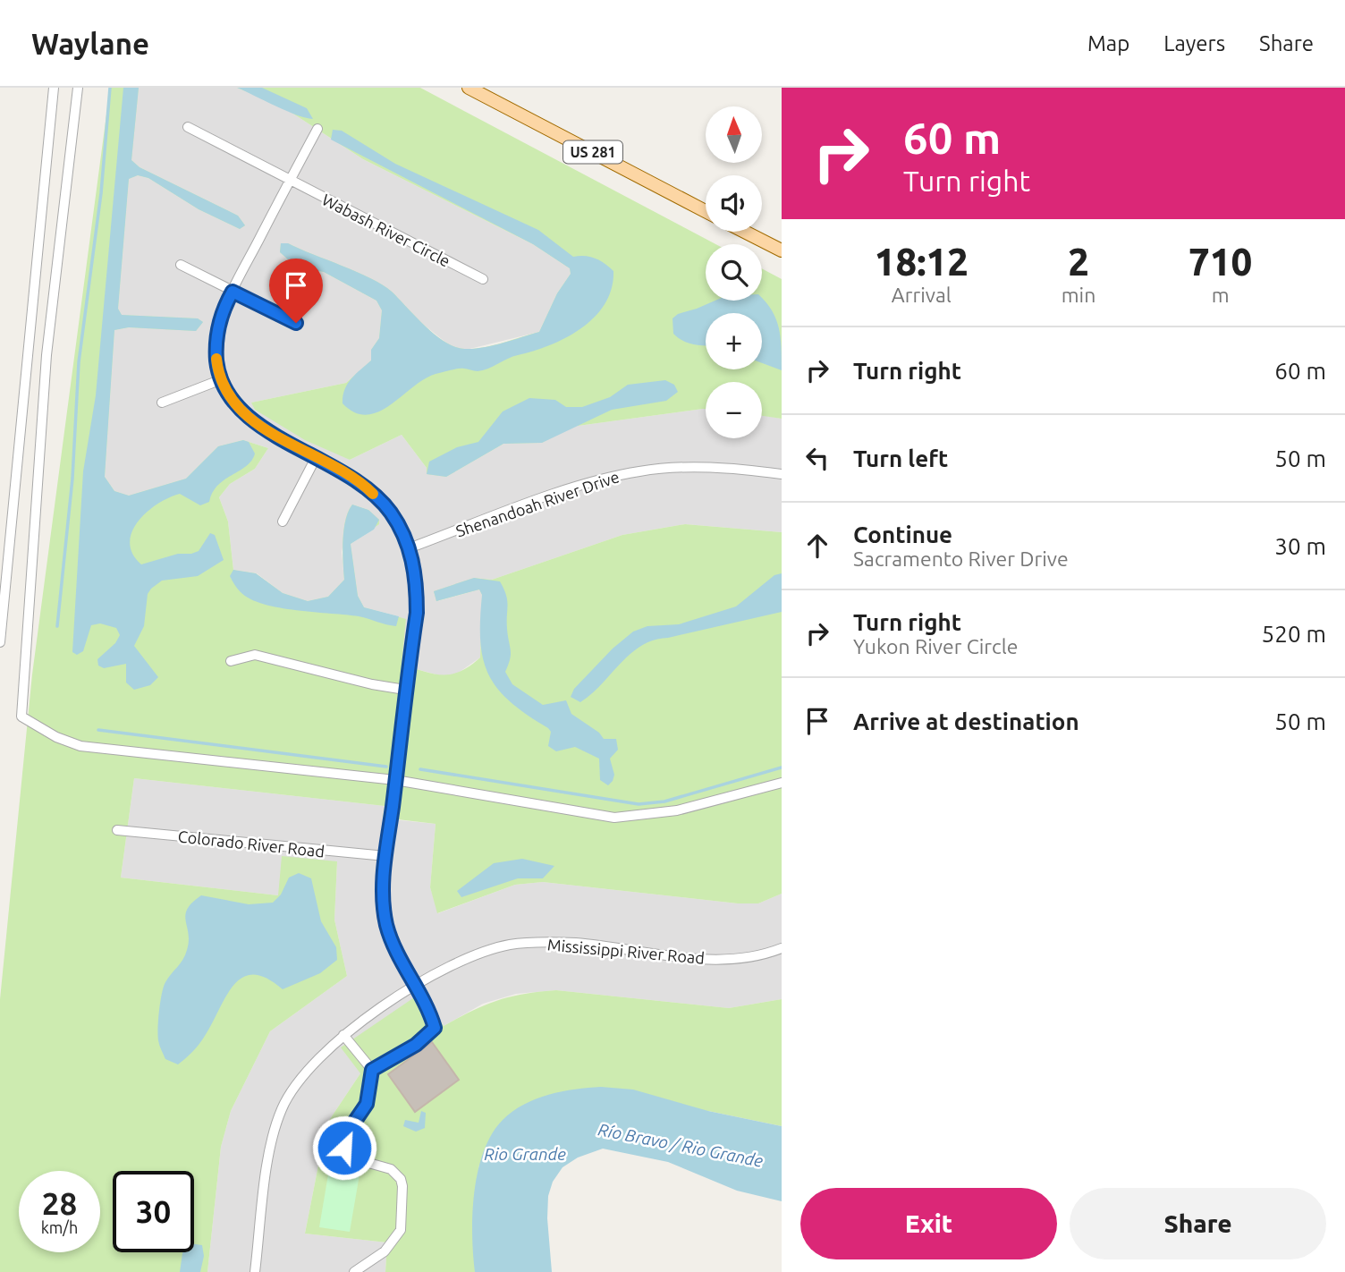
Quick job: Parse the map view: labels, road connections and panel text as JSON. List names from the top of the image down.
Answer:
{
  "streets": {
    "main road": ["US 281"],
    "street": [
      "Wabash River Circle",
      "Shenandoah River Drive",
      "Colorado River Road",
      "Mississippi River Road"
    ]
  },
  "water": ["Río Bravo / Rio Grande", "Rio Grande"],
  "north": "top",
  "page": {
    "header": "Waylane",
    "nav": ["Map", "Layers", "Share"],
    "turn": ["60 m", "Turn right"],
    "map_buttons": ["+", "−"],
    "eta": [
      "18:12",
      "Arrival",
      "2",
      "min",
      "710",
      "m"
    ],
    "list": [
      {
        "name": "Turn right",
        "value": "60 m"
      },
      {
        "name": "Turn left",
        "value": "50 m"
      },
      {
        "name": "Continue",
        "note": "Sacramento River Drive",
        "value": "30 m"
      },
      {
        "name": "Turn right",
        "note": "Yukon River Circle",
        "value": "520 m"
      },
      {
        "name": "Arrive at destination",
        "value": "50 m"
      }
    ],
    "speed": "28 km/h",
    "limit": "30",
    "buttons": ["Exit", "Share"]
  }
}
